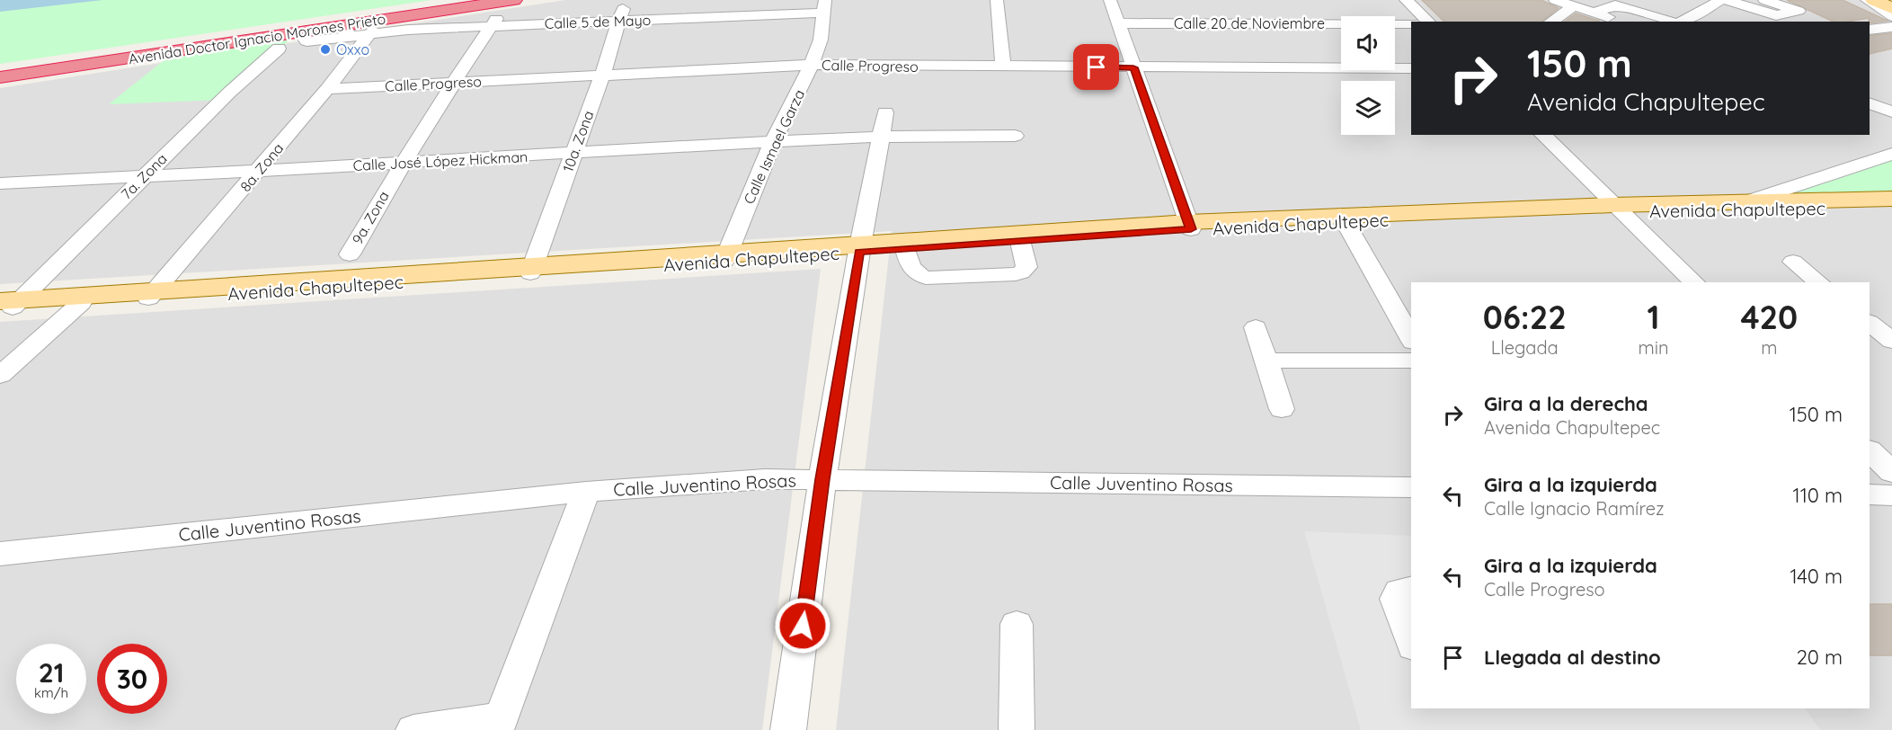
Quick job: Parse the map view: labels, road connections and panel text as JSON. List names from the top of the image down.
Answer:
{
  "streets": {
    "highway": ["Avenida Doctor Ignacio Morones Prieto"],
    "main road": ["Avenida Chapultepec"],
    "street": [
      "Calle 5 de Mayo",
      "Calle 20 de Noviembre",
      "Calle Progreso",
      "10a. Zona",
      "Calle Ismael Garza",
      "Calle José López Hickman",
      "8a. Zona",
      "7a. Zona",
      "9a. Zona",
      "Calle Juventino Rosas"
    ]
  },
  "crossings": [
    ["Calle 5 de Mayo", "Avenida Doctor Ignacio Morones Prieto"],
    ["Calle 5 de Mayo", "10a. Zona"],
    ["Calle 5 de Mayo", "Calle Ismael Garza"],
    ["Calle 5 de Mayo", "8a. Zona"],
    ["Calle 5 de Mayo", "9a. Zona"],
    ["Calle Progreso", "10a. Zona"],
    ["Calle Progreso", "Calle Ismael Garza"],
    ["Calle Progreso", "8a. Zona"],
    ["Calle Progreso", "9a. Zona"],
    ["10a. Zona", "Calle José López Hickman"],
    ["10a. Zona", "Avenida Chapultepec"],
    ["Calle Ismael Garza", "Calle José López Hickman"],
    ["Calle Ismael Garza", "Avenida Chapultepec"],
    ["Calle José López Hickman", "8a. Zona"],
    ["Calle José López Hickman", "7a. Zona"],
    ["Calle José López Hickman", "9a. Zona"],
    ["8a. Zona", "Avenida Chapultepec"],
    ["7a. Zona", "Avenida Chapultepec"]
  ],
  "places": ["Oxxo"],
  "page": {
    "turn": ["150 m", "Avenida Chapultepec"],
    "eta": [
      "06:22",
      "Llegada",
      "1",
      "min",
      "420",
      "m"
    ],
    "list": [
      {
        "name": "Gira a la derecha",
        "note": "Avenida Chapultepec",
        "value": "150 m"
      },
      {
        "name": "Gira a la izquierda",
        "note": "Calle Ignacio Ramírez",
        "value": "110 m"
      },
      {
        "name": "Gira a la izquierda",
        "note": "Calle Progreso",
        "value": "140 m"
      },
      {
        "name": "Llegada al destino",
        "value": "20 m"
      }
    ],
    "speed": "21 km/h",
    "limit": "30"
  }
}
